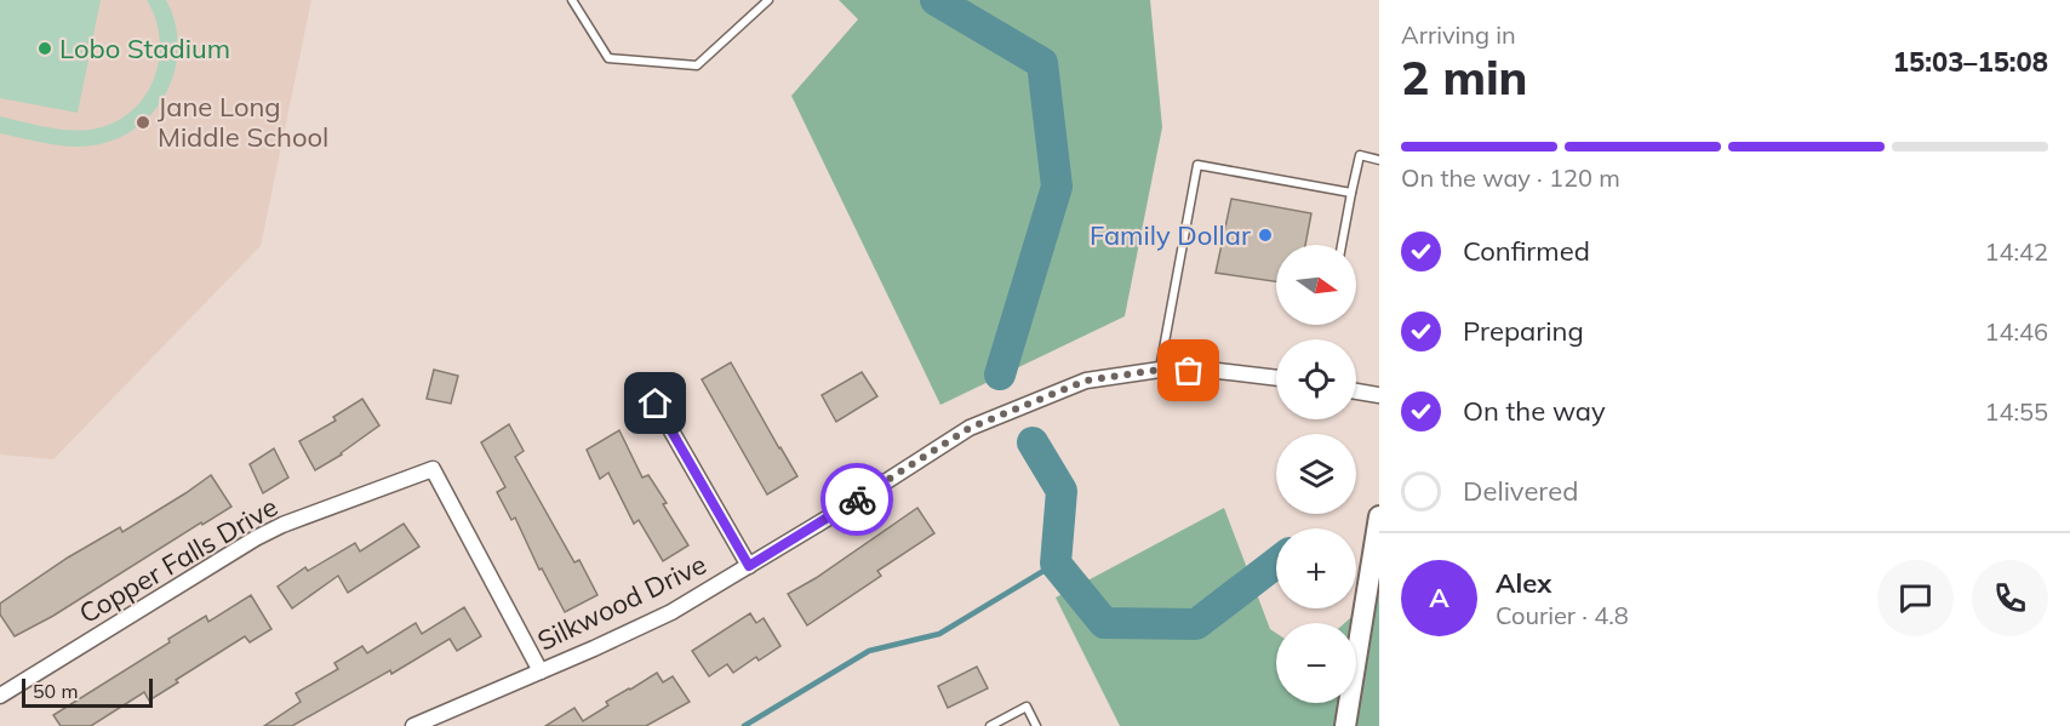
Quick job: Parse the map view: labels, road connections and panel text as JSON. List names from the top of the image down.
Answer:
{
  "streets": {
    "street": ["Copper Falls Drive", "Silkwood Drive"]
  },
  "crossings": [
    ["Copper Falls Drive", "Silkwood Drive"]
  ],
  "places": ["Lobo Stadium", "Jane Long Middle School", "Family Dollar"],
  "scale_bar": "50 m",
  "north": "right",
  "page": {
    "heading": ["2 min", "Arriving in", "15:03–15:08"],
    "panel": ["Alex", "Courier · 4.8"],
    "bar": "On the way · 120 m",
    "list": [
      ["Confirmed", "14:42"],
      ["Preparing", "14:46"],
      ["On the way", "14:55"],
      "Delivered"
    ],
    "map_buttons": ["+", "−"],
    "round": "A",
    "scale": "50 m"
  }
}
